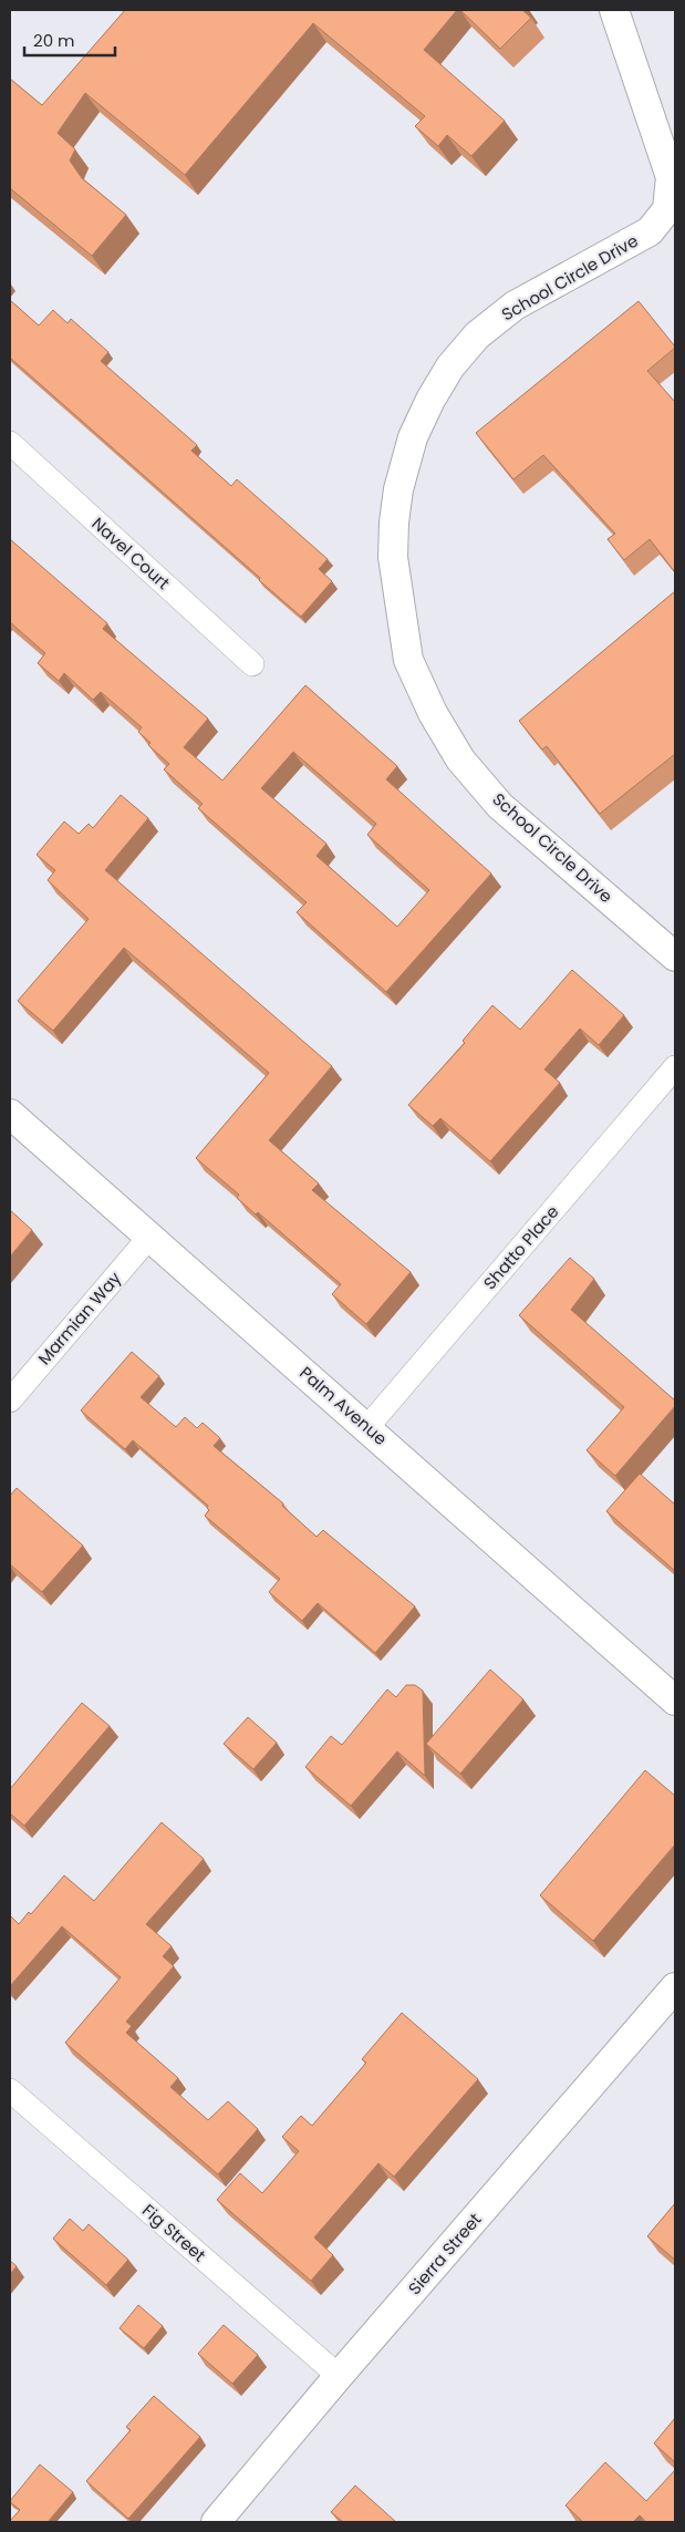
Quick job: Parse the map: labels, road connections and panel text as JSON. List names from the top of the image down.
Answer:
{
  "streets": {
    "street": [
      "School Circle Drive",
      "Navel Court",
      "Shatto Place",
      "Marmian Way",
      "Palm Avenue",
      "Fig Street",
      "Sierra Street"
    ]
  },
  "crossings": [
    ["Shatto Place", "Palm Avenue"],
    ["Marmian Way", "Palm Avenue"],
    ["Fig Street", "Sierra Street"]
  ],
  "scale_bar": "20 m"
}
